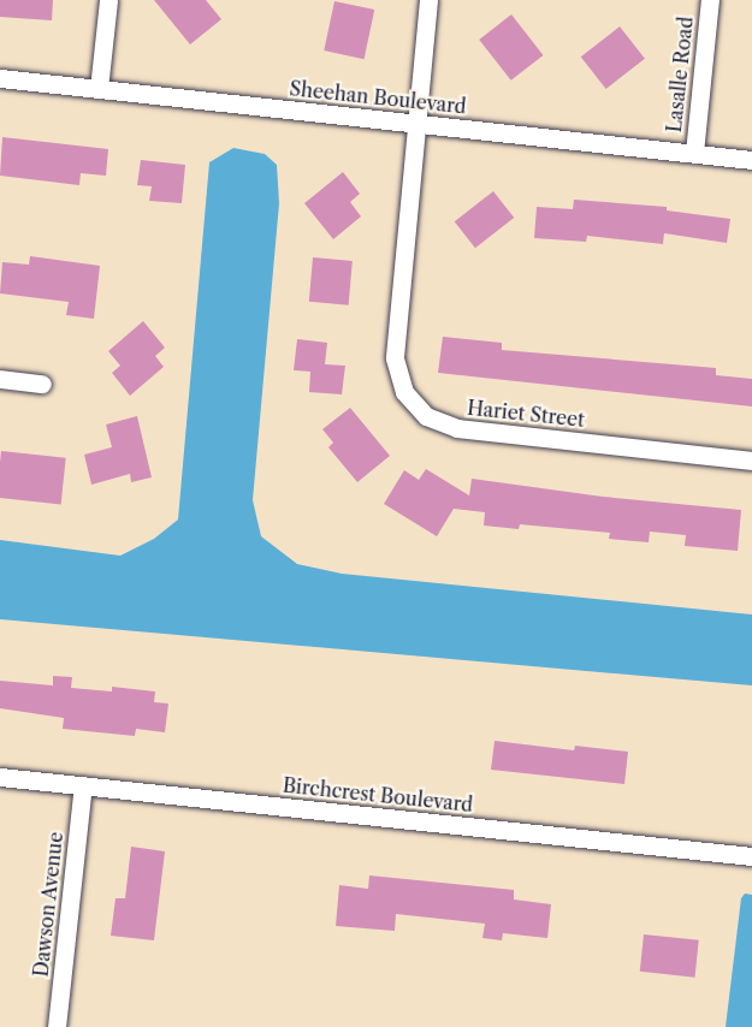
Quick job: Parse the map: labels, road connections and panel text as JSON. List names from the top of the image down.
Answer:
{
  "streets": {
    "street": [
      "Lasalle Road",
      "Sheehan Boulevard",
      "Hariet Street",
      "Birchcrest Boulevard",
      "Dawson Avenue"
    ]
  },
  "crossings": [
    ["Lasalle Road", "Sheehan Boulevard"],
    ["Sheehan Boulevard", "Hariet Street"],
    ["Birchcrest Boulevard", "Dawson Avenue"]
  ]
}
